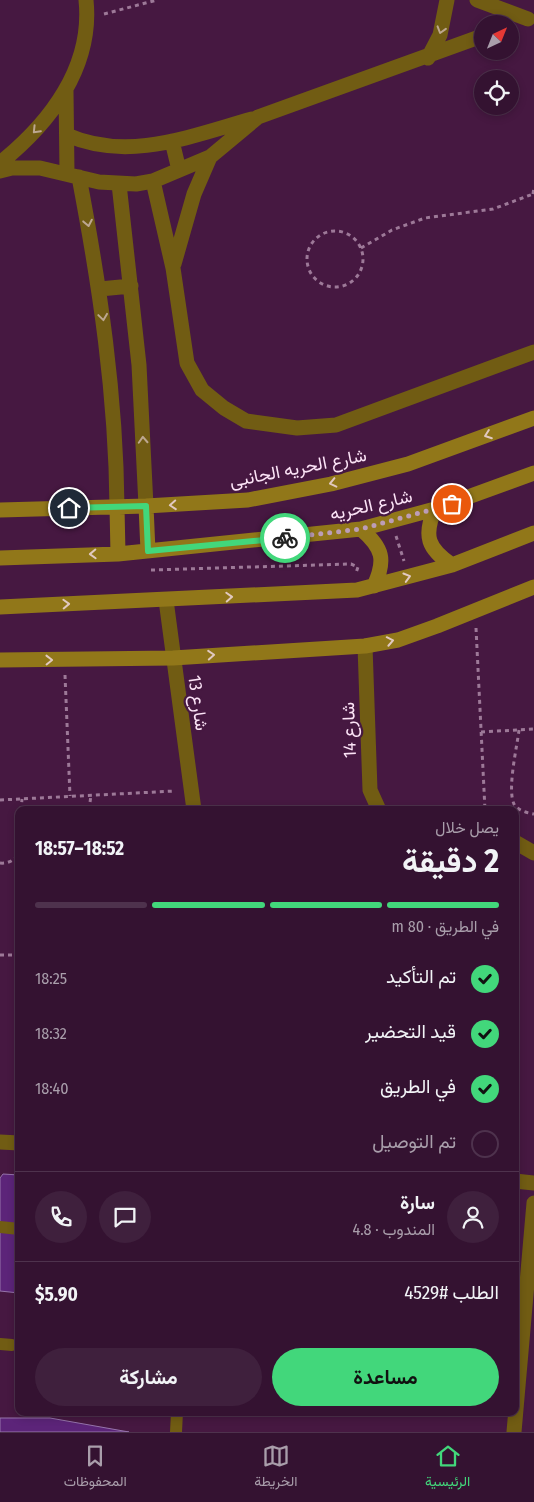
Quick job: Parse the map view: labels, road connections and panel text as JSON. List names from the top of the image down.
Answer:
{
  "streets": {
    "main road": ["شارع الحريه الجانبى", "شارع الحريه"],
    "street": ["شارع 13", "شارع 14"]
  },
  "north": "top right",
  "page": {
    "heading": ["2 دقيقة", "يصل خلال", "18:52–18:57"],
    "panel": [
      "سارة",
      "المندوب · 4.8",
      "الطلب #4529",
      "$5.90"
    ],
    "bar": "في الطريق · 80 m",
    "list": [
      ["تم التأكيد", "18:25"],
      ["قيد التحضير", "18:32"],
      ["في الطريق", "18:40"],
      "تم التوصيل"
    ],
    "buttons": ["مساعدة", "مشاركة"],
    "tabs": ["الرئيسية", "الخريطة", "المحفوظات"]
  }
}
